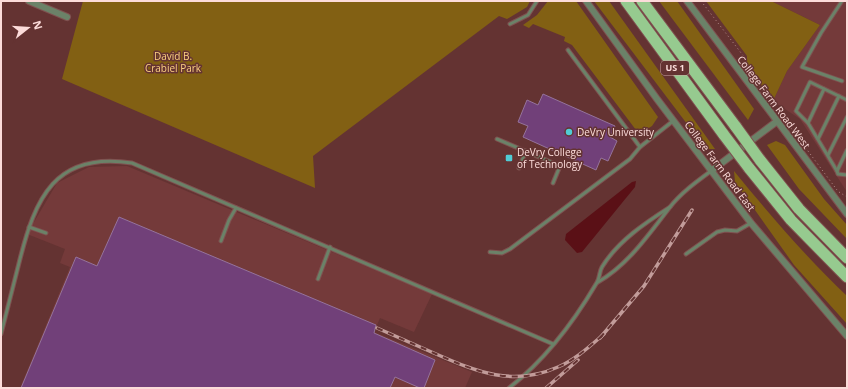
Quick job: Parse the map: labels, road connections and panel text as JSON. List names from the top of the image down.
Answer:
{
  "streets": {
    "highway": ["US 1"],
    "street": ["College Farm Road West", "College Farm Road East"]
  },
  "parks": ["David B. Crabiel Park"],
  "places": {
    "other": ["DeVry University"],
    "transit": ["DeVry College of Technology"]
  },
  "north": "right"
}
